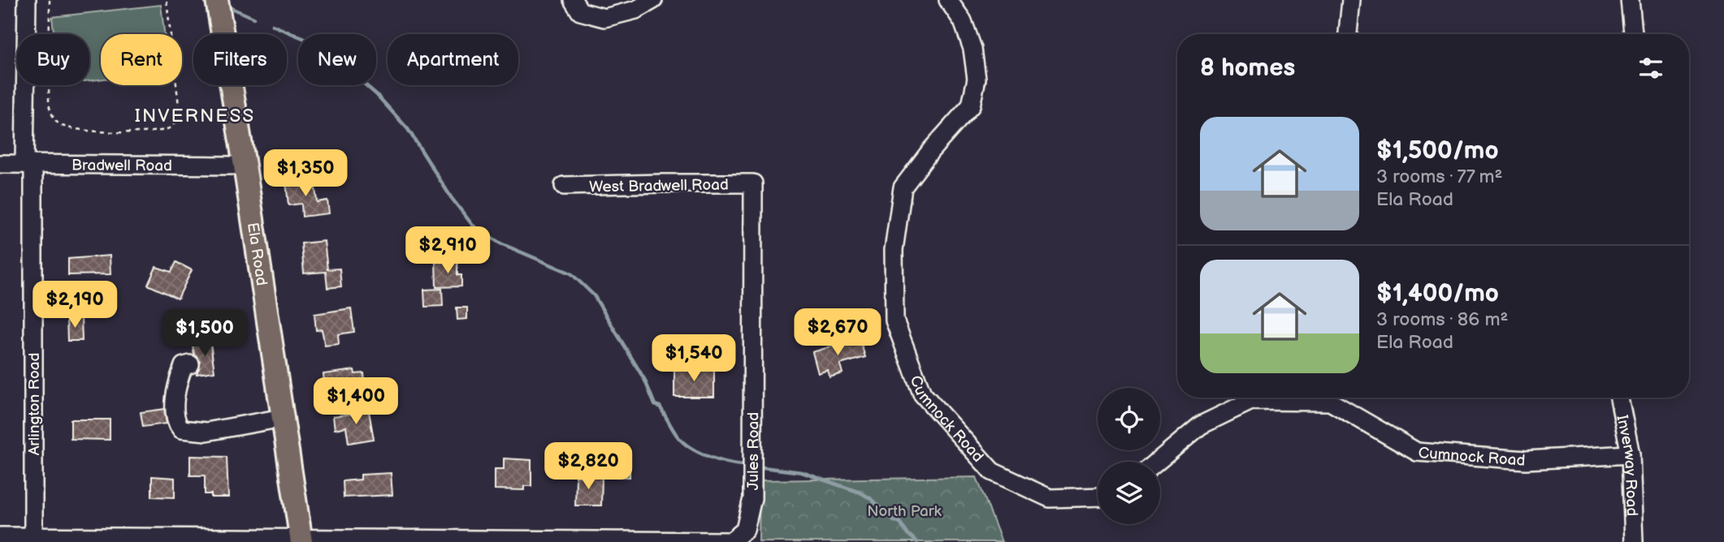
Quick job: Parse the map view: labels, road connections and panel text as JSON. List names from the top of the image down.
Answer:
{
  "streets": {
    "main road": ["Ela Road"],
    "street": [
      "Bradwell Road",
      "West Bradwell Road",
      "Arlington Road",
      "Cumnock Road",
      "Jules Road",
      "Inverway Road"
    ]
  },
  "crossings": [
    ["Bradwell Road", "Ela Road"],
    ["Bradwell Road", "Arlington Road"],
    ["West Bradwell Road", "Jules Road"],
    ["Cumnock Road", "Inverway Road"]
  ],
  "districts": ["INVERNESS"],
  "parks": ["North Park"],
  "page": {
    "chip": [
      "Buy",
      "Rent",
      "Filters",
      "New",
      "Apartment"
    ],
    "heading": "8 homes",
    "list": [
      {
        "name": "$1,500/mo",
        "note": "3 rooms · 77 m² · Ela Road"
      },
      {
        "name": "$1,400/mo",
        "note": "3 rooms · 86 m² · Ela Road"
      }
    ],
    "price": [
      "$1,350",
      "$2,910",
      "$2,190",
      "$2,670",
      "$1,500",
      "$1,540",
      "$1,400",
      "$2,820"
    ]
  }
}
